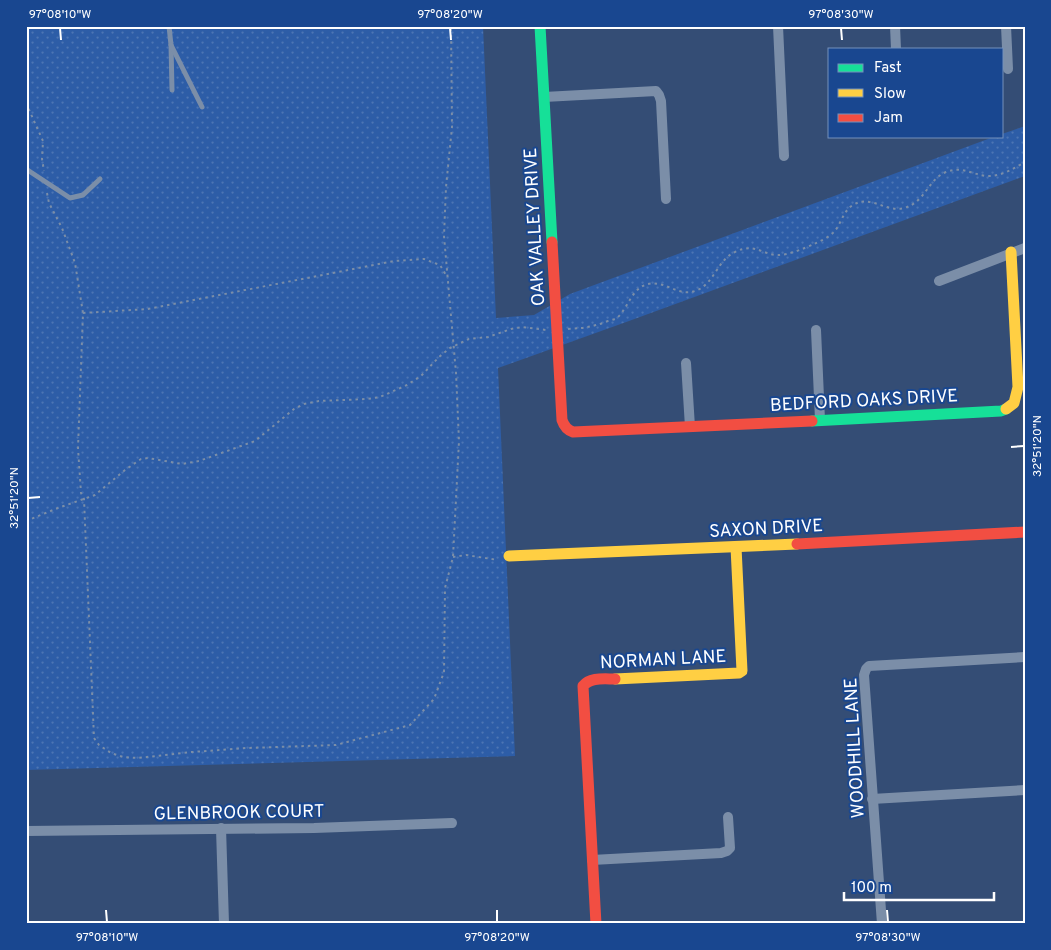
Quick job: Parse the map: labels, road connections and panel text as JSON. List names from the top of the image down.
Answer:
{
  "streets": {
    "street": [
      "OAK VALLEY DRIVE",
      "BEDFORD OAKS DRIVE",
      "SAXON DRIVE",
      "NORMAN LANE",
      "WOODHILL LANE",
      "GLENBROOK COURT"
    ]
  },
  "crossings": [
    ["OAK VALLEY DRIVE", "BEDFORD OAKS DRIVE"],
    ["SAXON DRIVE", "NORMAN LANE"]
  ],
  "legend": ["Fast", "Slow", "Jam"],
  "scale_bar": "100 m",
  "coordinates": [
    "97°08'10\"W",
    "97°08'20\"W",
    "97°08'30\"W",
    "32°51'20\"N"
  ]
}
